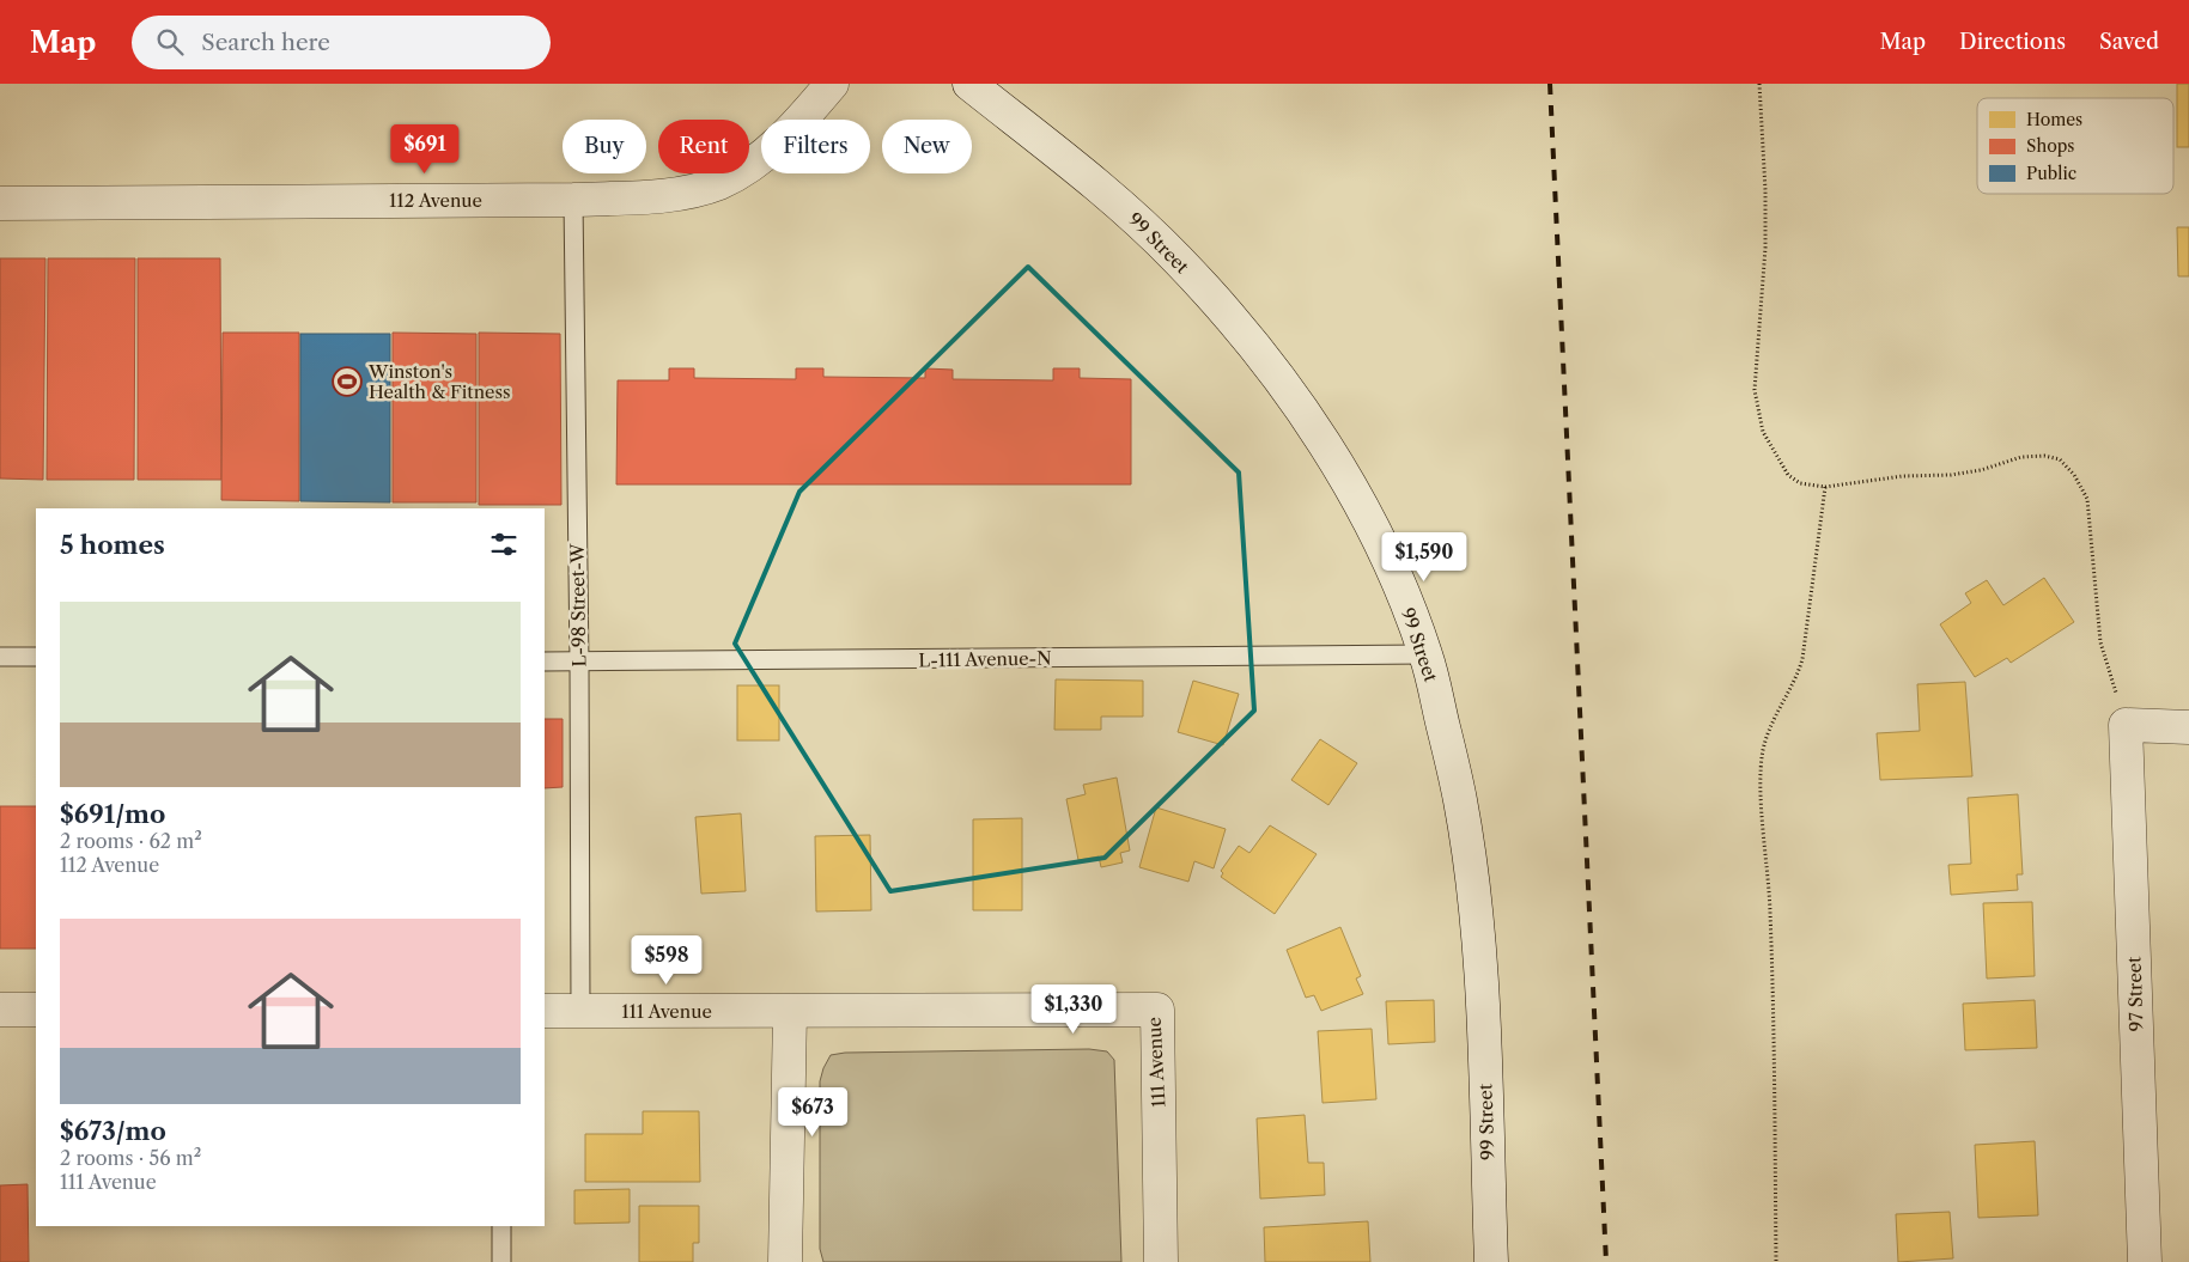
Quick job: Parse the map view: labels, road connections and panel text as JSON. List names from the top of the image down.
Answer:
{
  "streets": {
    "street": [
      "112 Avenue",
      "99 Street",
      "97 Street",
      "111 Avenue"
    ],
    "lane": ["L-98 Street-W", "L-111 Avenue-N"]
  },
  "crossings": [
    ["112 Avenue", "L-98 Street-W"],
    ["99 Street", "L-111 Avenue-N"],
    ["L-98 Street-W", "L-111 Avenue-N"],
    ["L-98 Street-W", "111 Avenue"]
  ],
  "places": {
    "sports": ["Winston's Health & Fitness"]
  },
  "legend": ["Homes", "Shops", "Public"],
  "page": {
    "header": "Map",
    "search": "Search here",
    "nav": ["Map", "Directions", "Saved"],
    "chip": [
      "Buy",
      "Rent",
      "Filters",
      "New"
    ],
    "price": [
      "$691",
      "$1,590",
      "$598",
      "$1,330",
      "$673"
    ],
    "heading": "5 homes",
    "list": [
      {
        "name": "$691/mo",
        "note": "2 rooms · 62 m² · 112 Avenue"
      },
      {
        "name": "$673/mo",
        "note": "2 rooms · 56 m² · 111 Avenue"
      }
    ]
  }
}
